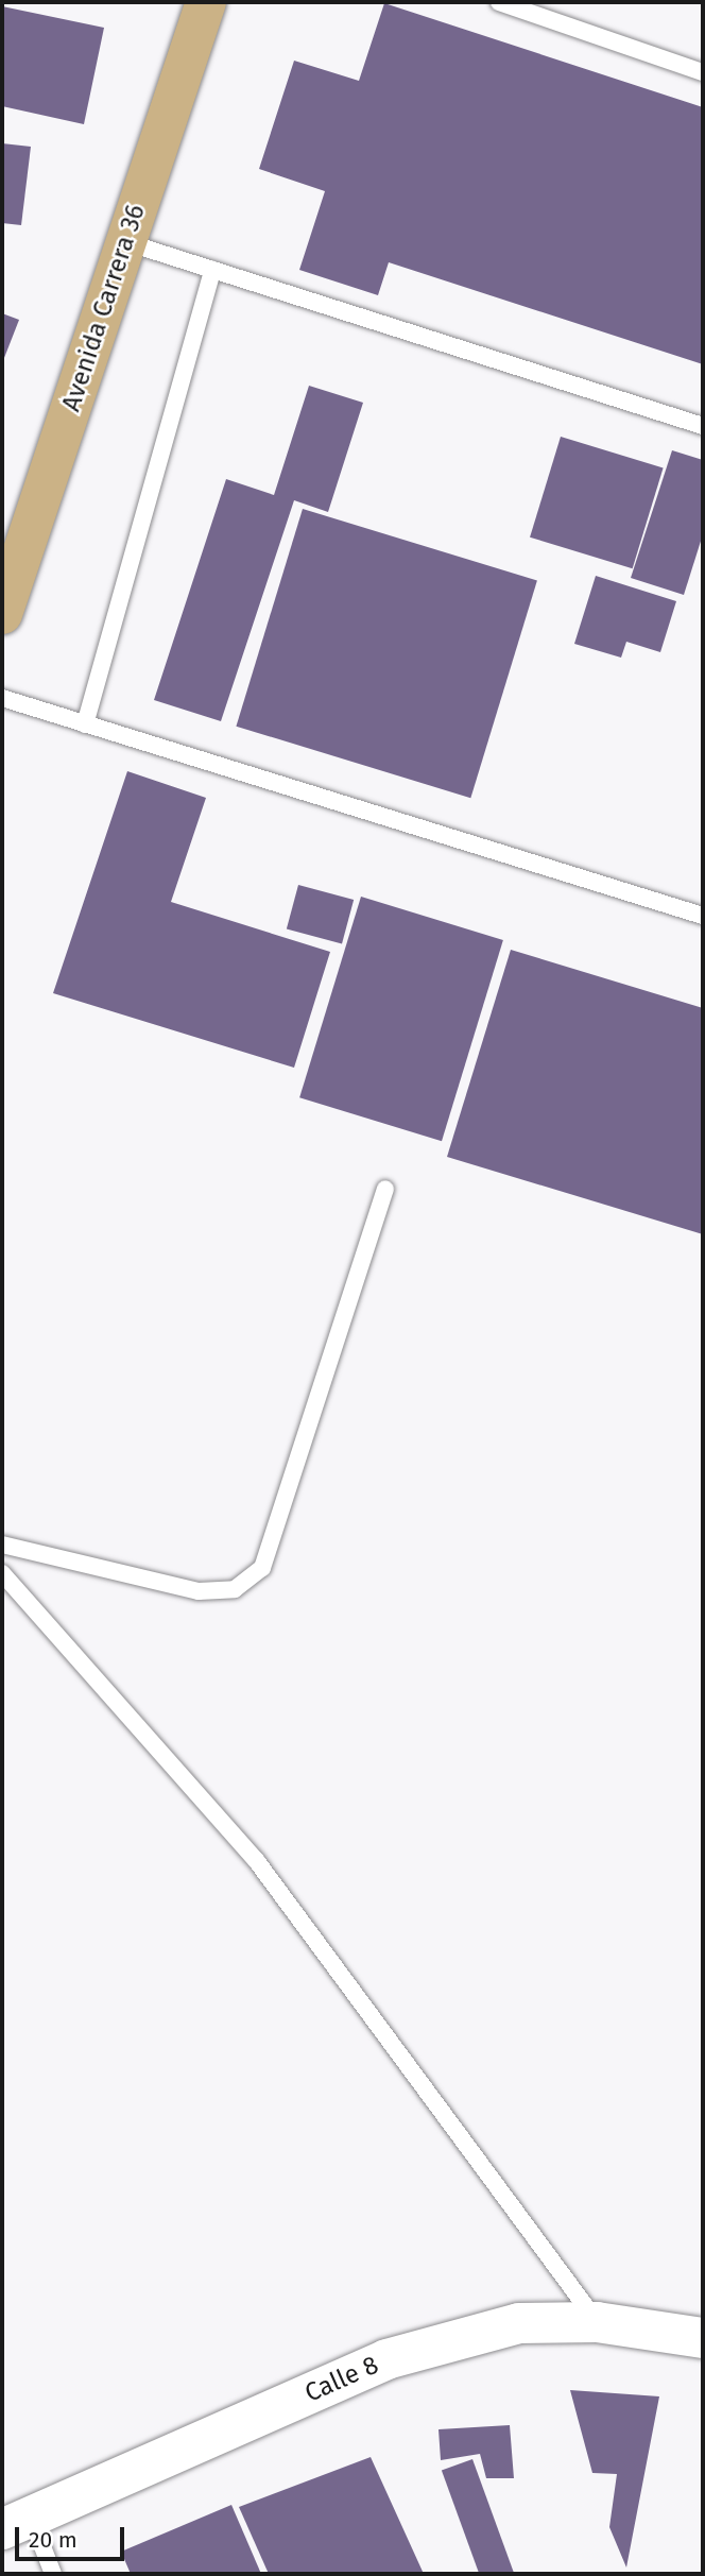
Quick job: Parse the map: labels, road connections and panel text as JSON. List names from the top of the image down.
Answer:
{
  "streets": {
    "main road": ["Avenida Carrera 36", "Calle 8"]
  },
  "scale_bar": "20 m"
}
